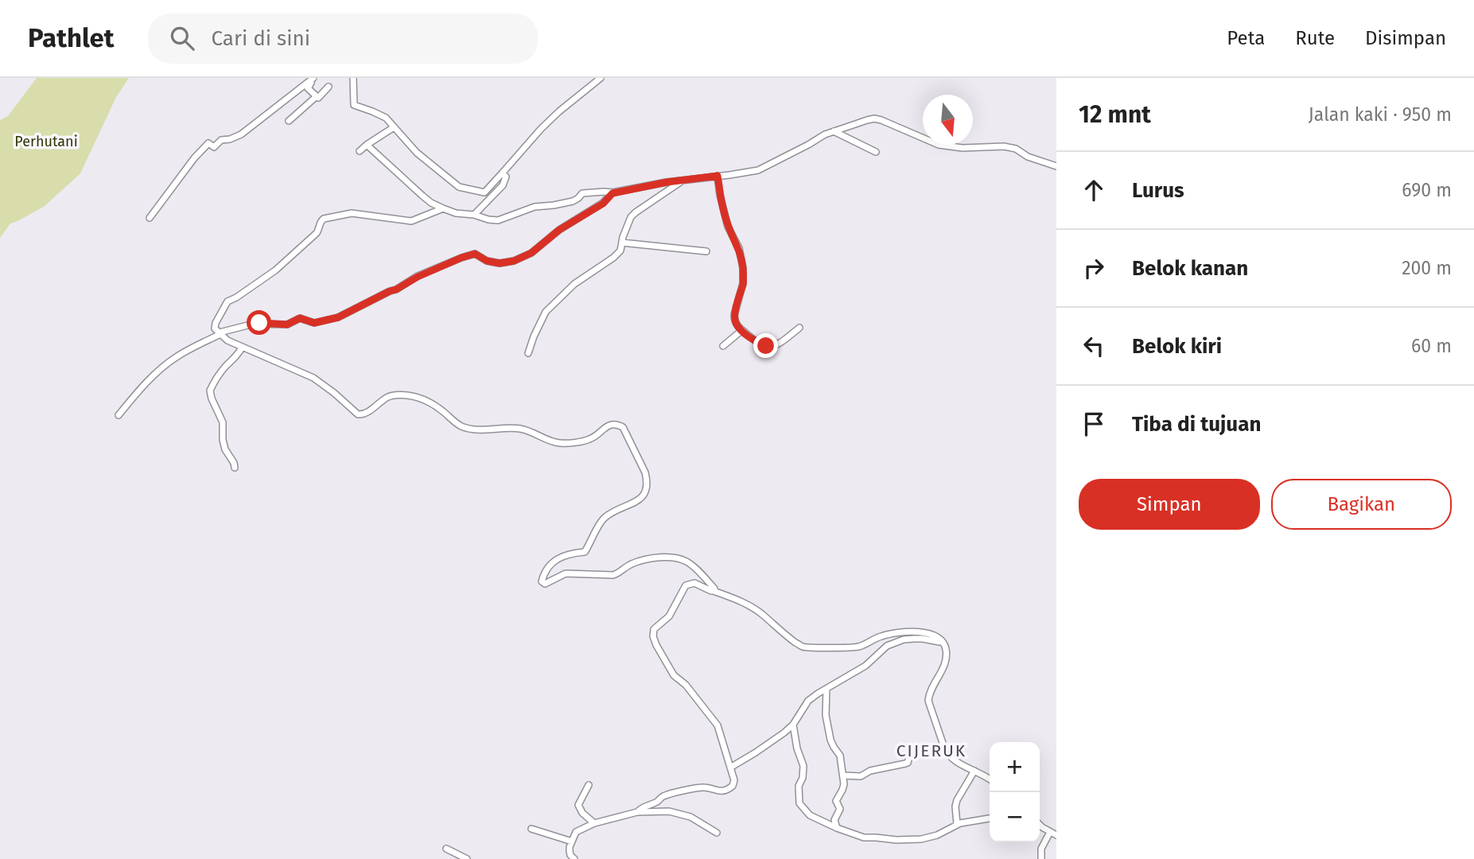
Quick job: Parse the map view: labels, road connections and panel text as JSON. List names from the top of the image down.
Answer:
{
  "districts": ["CIJERUK"],
  "parks": ["Perhutani"],
  "north": "bottom",
  "page": {
    "header": "Pathlet",
    "search": "Cari di sini",
    "nav": ["Peta", "Rute", "Disimpan"],
    "heading": ["12 mnt", "Jalan kaki · 950 m"],
    "list": [
      ["Lurus", "690 m"],
      ["Belok kanan", "200 m"],
      ["Belok kiri", "60 m"],
      "Tiba di tujuan"
    ],
    "buttons": ["Simpan", "Bagikan"],
    "map_buttons": ["+", "−"]
  }
}
